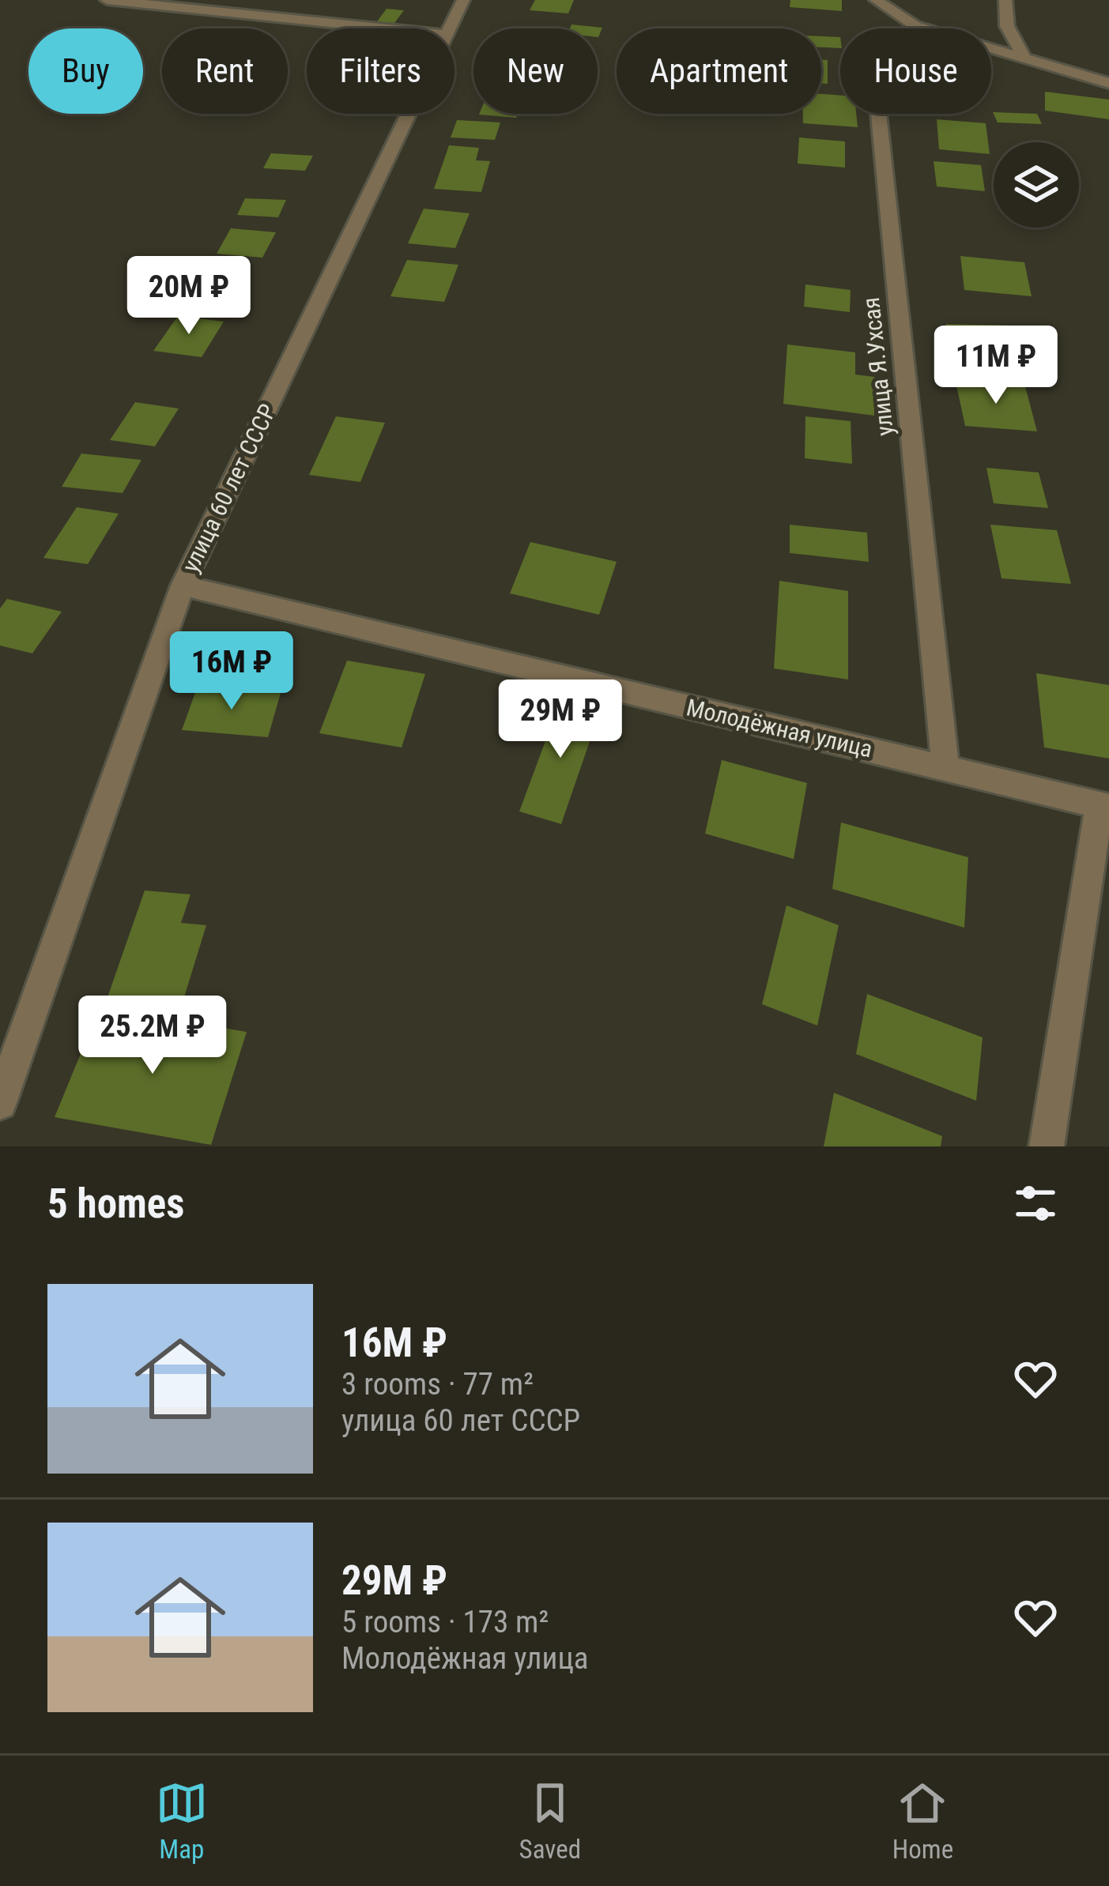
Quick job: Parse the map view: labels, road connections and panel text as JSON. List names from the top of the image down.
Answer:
{
  "streets": {
    "street": ["улица Я.Ухсая", "улица 60 лет СССР", "Молодёжная улица"]
  },
  "crossings": [
    ["улица Я.Ухсая", "Молодёжная улица"],
    ["улица 60 лет СССР", "Молодёжная улица"]
  ],
  "page": {
    "chip": [
      "Buy",
      "Rent",
      "Filters",
      "New",
      "Apartment",
      "House"
    ],
    "price": [
      "20M ₽",
      "11M ₽",
      "16M ₽",
      "29M ₽",
      "25.2M ₽"
    ],
    "heading": "5 homes",
    "list": [
      {
        "name": "16M ₽",
        "note": "3 rooms · 77 m² · улица 60 лет СССР"
      },
      {
        "name": "29M ₽",
        "note": "5 rooms · 173 m² · Молодёжная улица"
      }
    ],
    "tabs": ["Map", "Saved", "Home"]
  }
}
